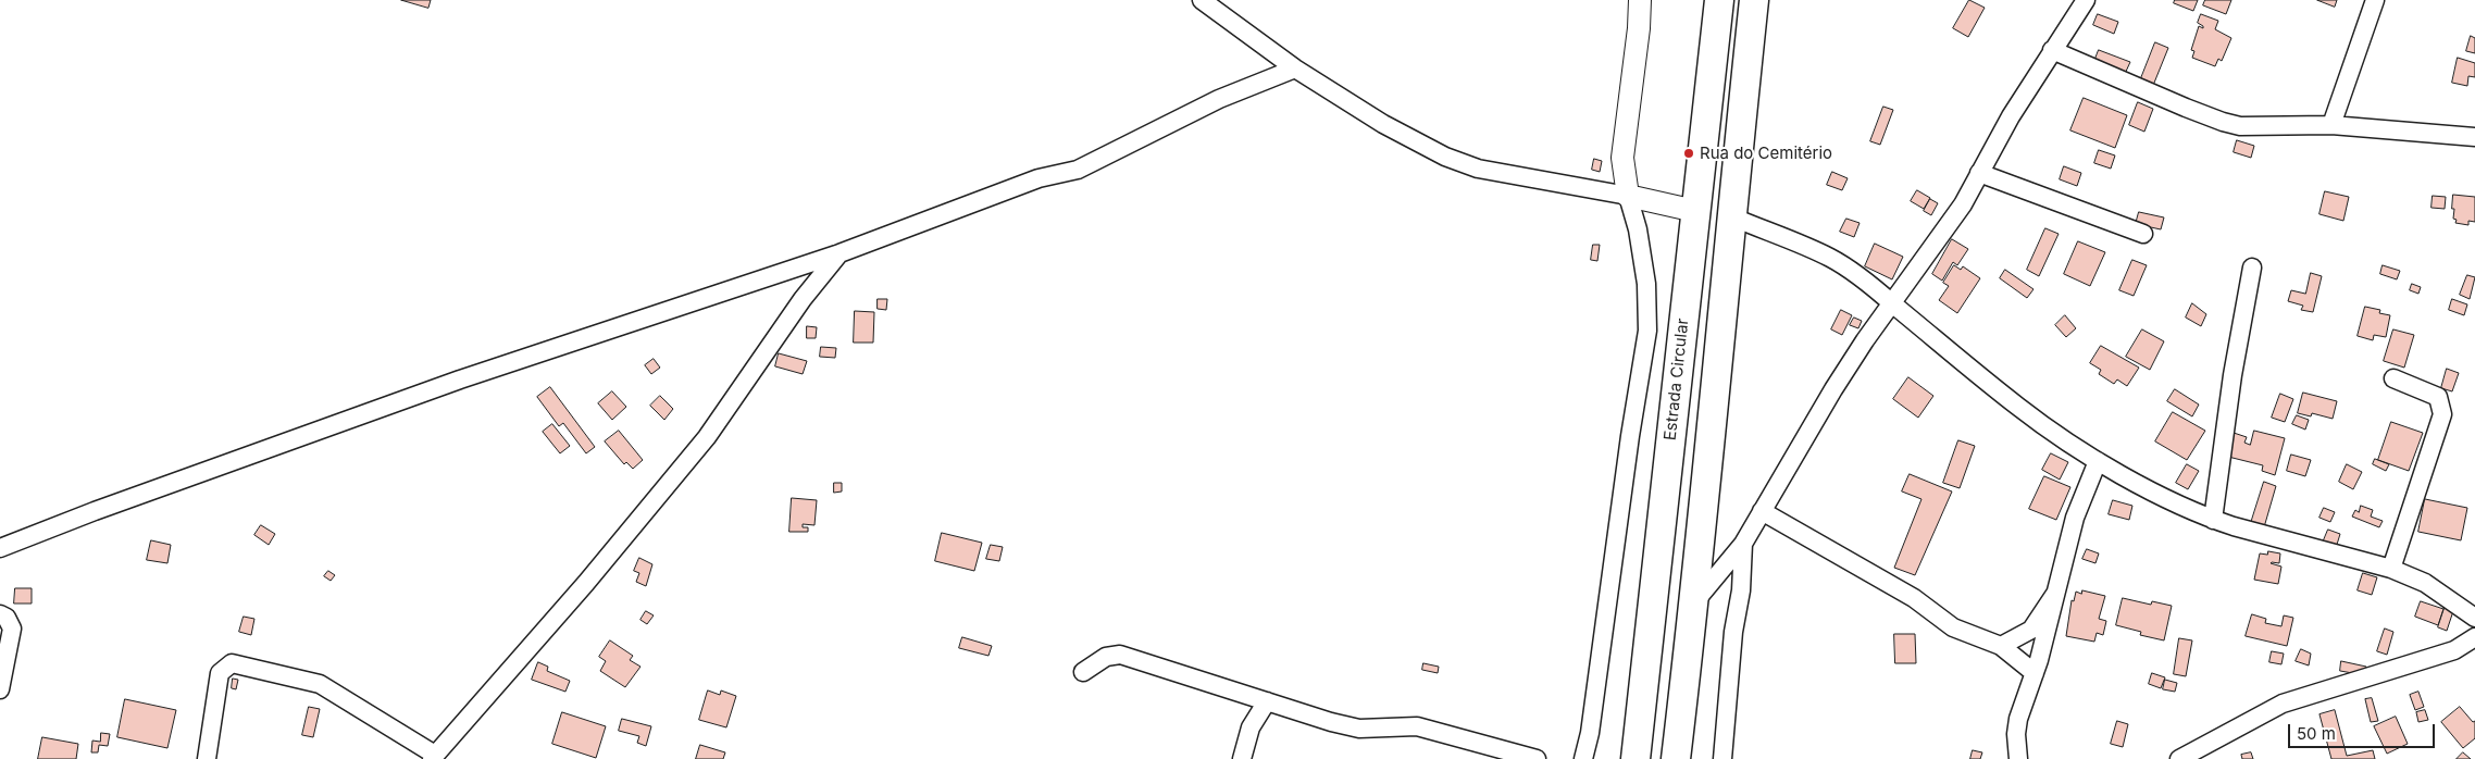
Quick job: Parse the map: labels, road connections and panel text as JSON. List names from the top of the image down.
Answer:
{
  "streets": {
    "main road": ["Estrada Circular"]
  },
  "places": ["Rua do Cemitério"],
  "scale_bar": "50 m"
}
